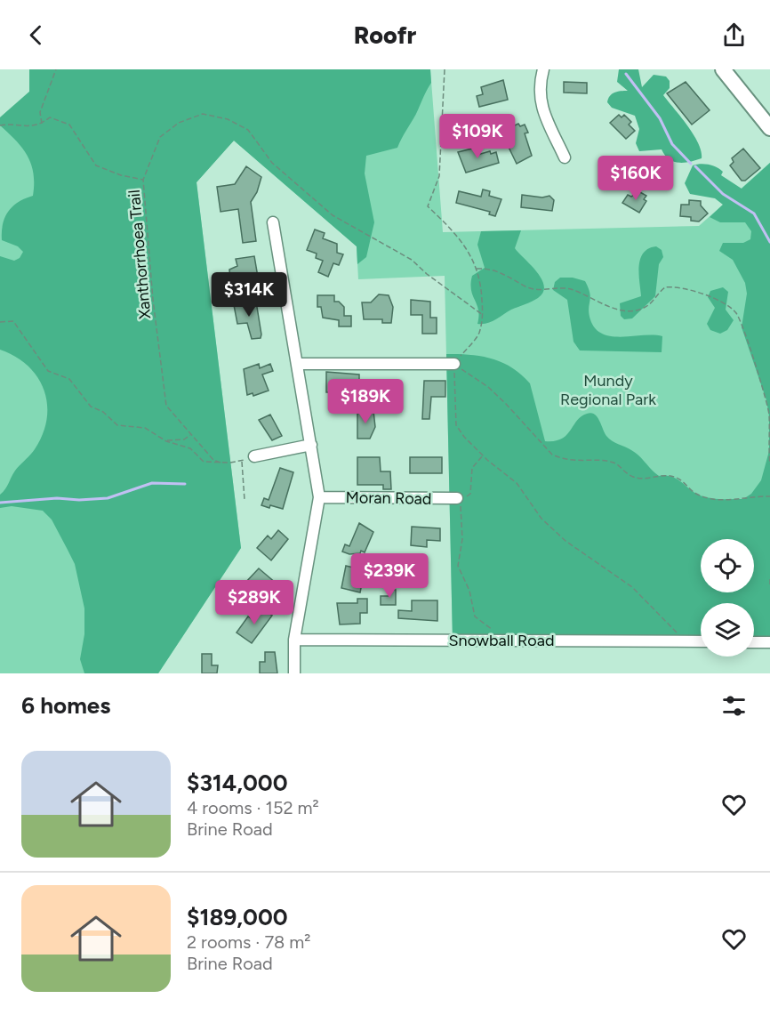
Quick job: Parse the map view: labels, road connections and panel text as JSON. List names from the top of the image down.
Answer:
{
  "streets": {
    "street": ["Moran Road", "Snowball Road"],
    "path": ["Xanthorrhoea Trail"]
  },
  "parks": ["Mundy Regional Park"],
  "page": {
    "header": "Roofr",
    "price": [
      "$109K",
      "$160K",
      "$314K",
      "$189K",
      "$239K",
      "$289K"
    ],
    "heading": "6 homes",
    "list": [
      {
        "name": "$314,000",
        "note": "4 rooms · 152 m² · Brine Road"
      },
      {
        "name": "$189,000",
        "note": "2 rooms · 78 m² · Brine Road"
      }
    ]
  }
}
